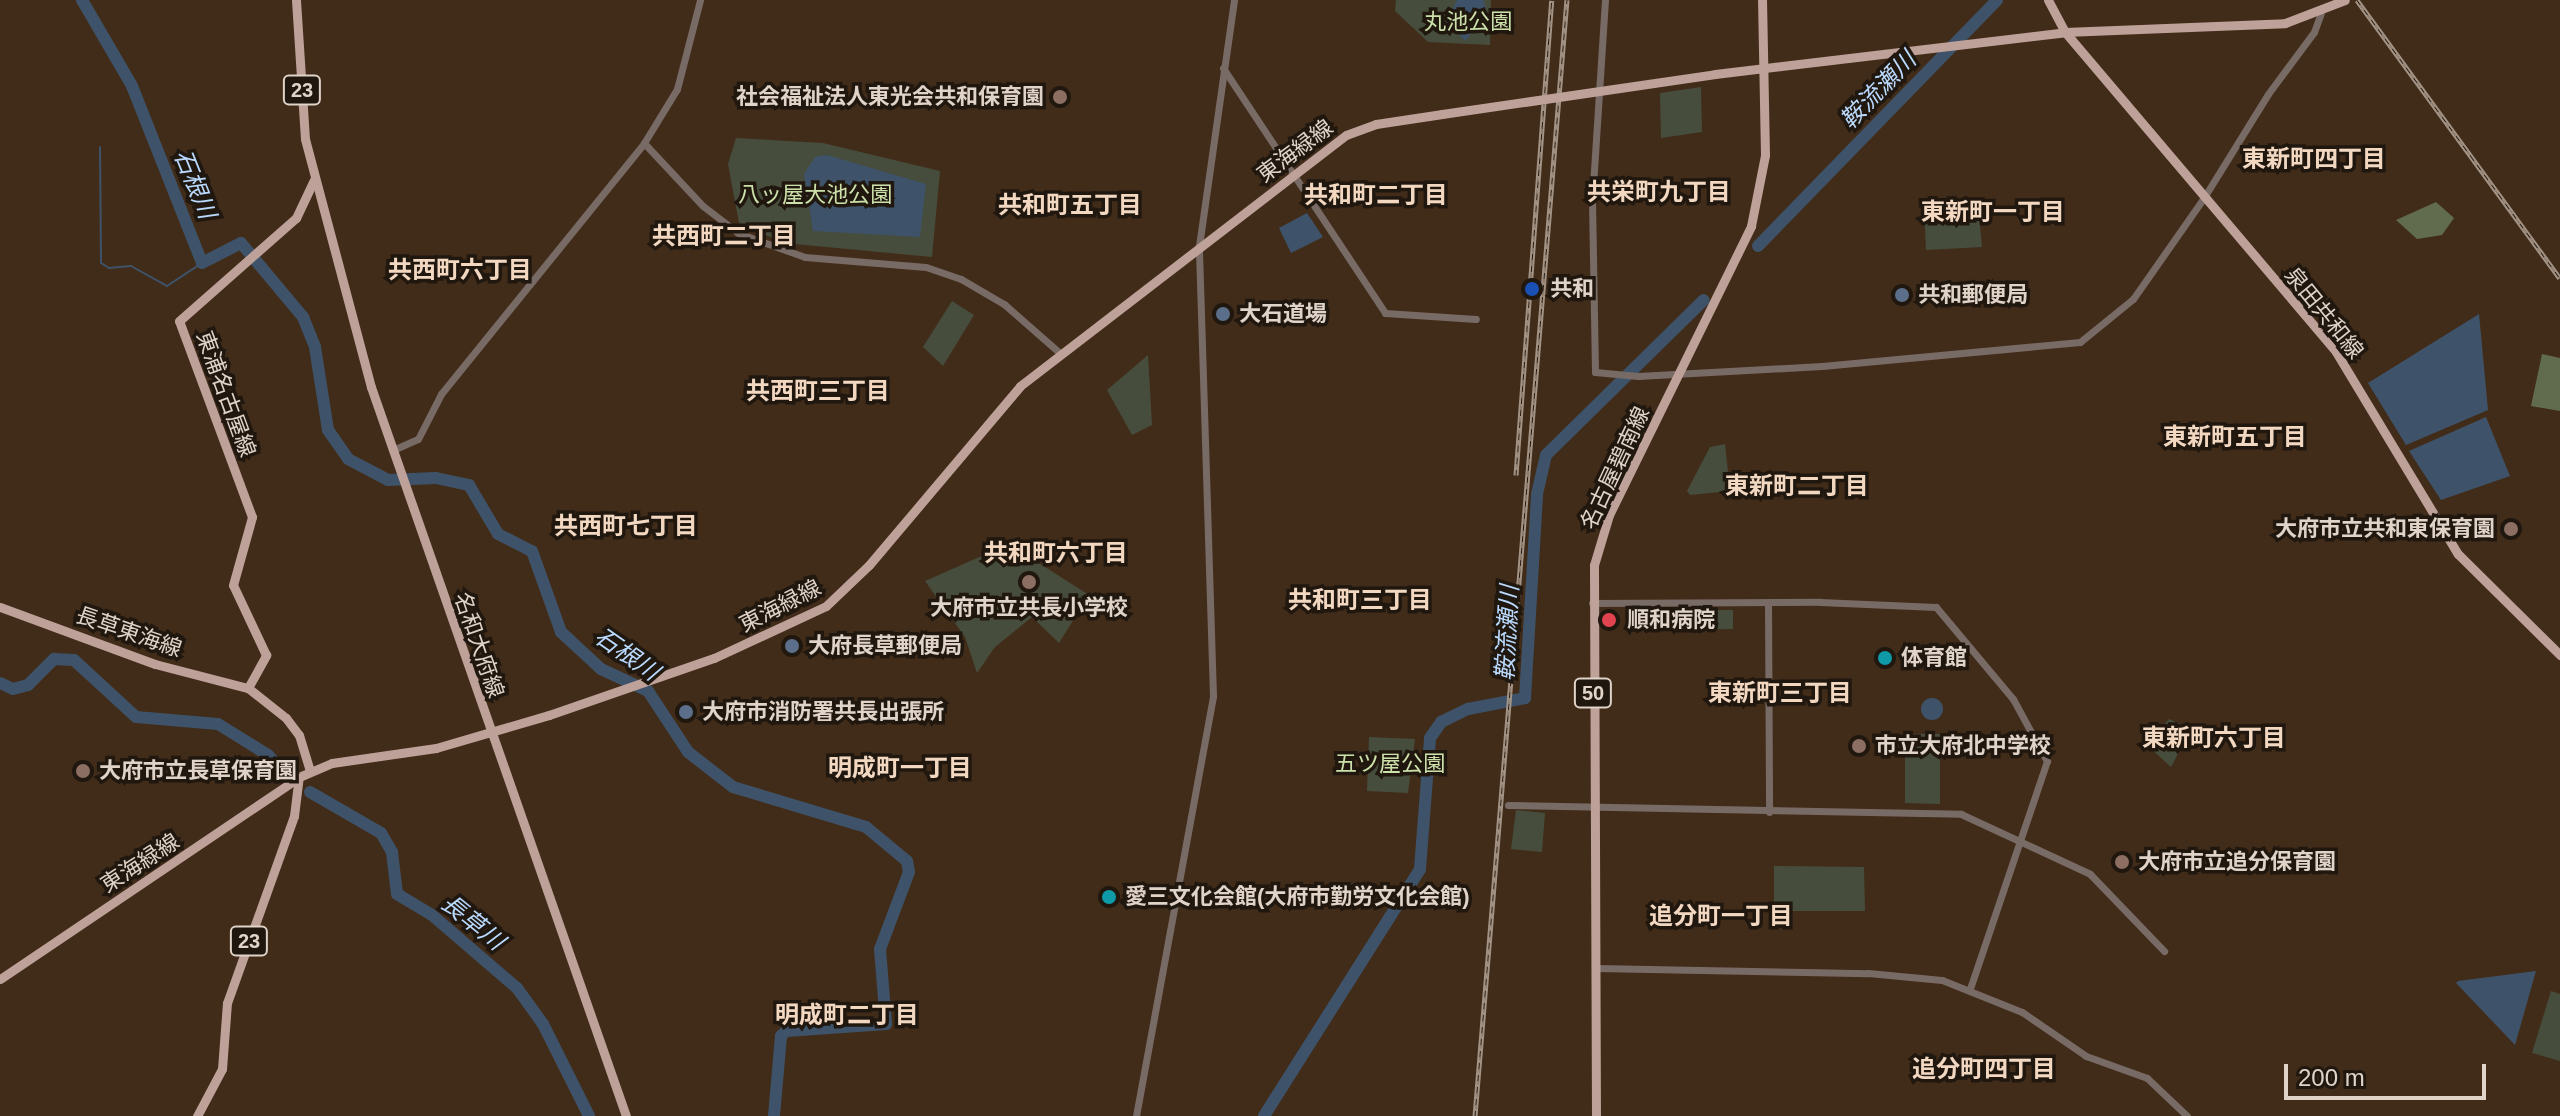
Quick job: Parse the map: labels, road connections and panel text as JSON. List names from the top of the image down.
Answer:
{
  "streets": {
    "main road": [
      "23",
      "東海緑線",
      "泉田共和線",
      "東浦名古屋線",
      "名古屋碧南線",
      "長草東海線",
      "名和大府線",
      "50"
    ]
  },
  "crossings": [
    ["23", "東海緑線"],
    ["23", "東浦名古屋線"],
    ["23", "名和大府線"],
    ["東海緑線", "泉田共和線"],
    ["東海緑線", "名古屋碧南線"],
    ["東海緑線", "名和大府線"],
    ["東浦名古屋線", "長草東海線"],
    ["東浦名古屋線", "名和大府線"]
  ],
  "districts": [
    "東新町四丁目",
    "共栄町九丁目",
    "共和町二丁目",
    "共和町五丁目",
    "東新町一丁目",
    "共西町二丁目",
    "共西町六丁目",
    "共西町三丁目",
    "東新町五丁目",
    "東新町二丁目",
    "共西町七丁目",
    "共和町六丁目",
    "共和町三丁目",
    "東新町三丁目",
    "東新町六丁目",
    "明成町一丁目",
    "追分町一丁目",
    "明成町二丁目",
    "追分町四丁目"
  ],
  "water": ["鞍流瀬川", "石根川", "長草川"],
  "parks": ["丸池公園", "八ッ屋大池公園", "五ツ屋公園"],
  "places": [
    "社会福祉法人東光会共和保育園",
    "共和",
    "共和郵便局",
    "大石道場",
    "大府市立共和東保育園",
    "大府市立共長小学校",
    "順和病院",
    "大府長草郵便局",
    "体育館",
    "大府市消防署共長出張所",
    "市立大府北中学校",
    "大府市立長草保育園",
    "大府市立追分保育園",
    "愛三文化会館(大府市勤労文化会館)"
  ],
  "scale_bar": "200 m"
}
